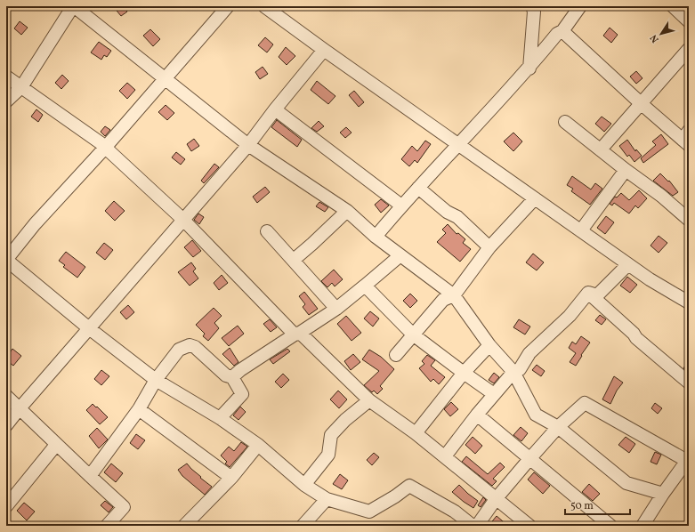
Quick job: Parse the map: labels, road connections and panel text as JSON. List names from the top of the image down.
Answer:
{
  "scale_bar": "50 m",
  "north": "bottom left"
}
